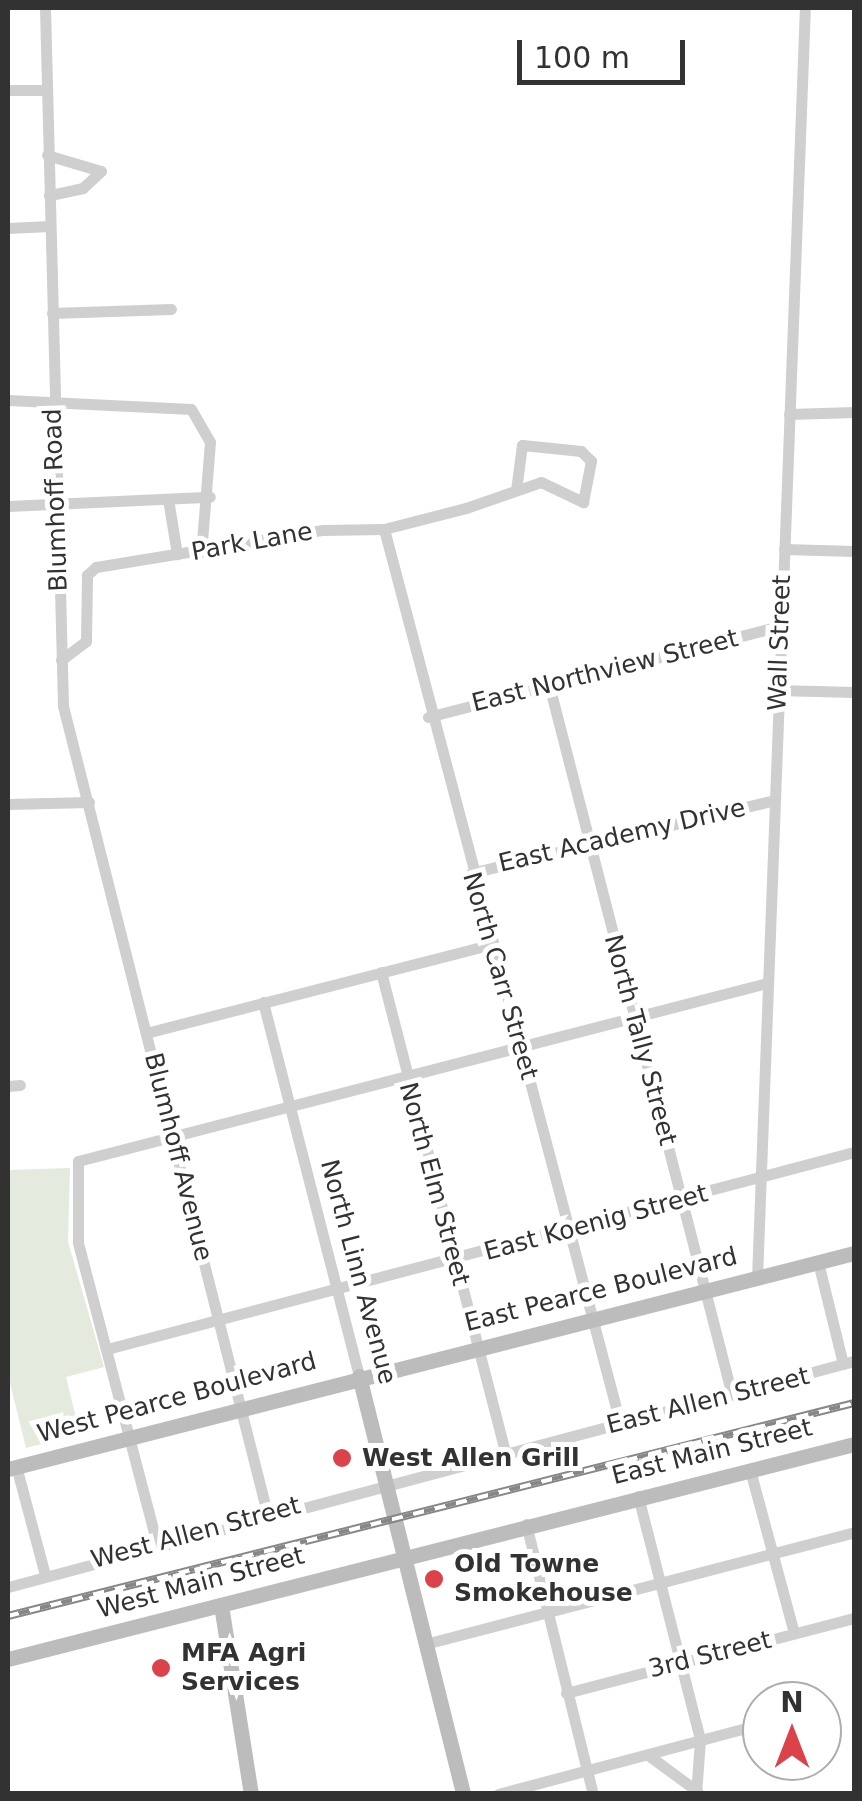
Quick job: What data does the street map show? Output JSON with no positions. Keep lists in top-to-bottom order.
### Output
{
  "streets": {
    "street": [
      "Blumhoff Road",
      "Park Lane",
      "Wall Street",
      "East Northview Street",
      "East Academy Drive",
      "North Carr Street",
      "North Tally Street",
      "Blumhoff Avenue",
      "North Elm Street",
      "East Koenig Street",
      "North Linn Avenue",
      "East Pearce Boulevard",
      "West Pearce Boulevard",
      "East Allen Street",
      "East Main Street",
      "West Allen Street",
      "West Main Street",
      "3rd Street"
    ]
  },
  "crossings": [
    ["Blumhoff Road", "Park Lane"],
    ["Blumhoff Road", "Blumhoff Avenue"],
    ["Park Lane", "North Carr Street"],
    ["Wall Street", "East Northview Street"],
    ["Wall Street", "East Academy Drive"],
    ["Wall Street", "East Koenig Street"],
    ["Wall Street", "East Pearce Boulevard"],
    ["East Northview Street", "North Carr Street"],
    ["East Northview Street", "North Tally Street"],
    ["East Academy Drive", "North Carr Street"],
    ["East Academy Drive", "North Tally Street"],
    ["North Carr Street", "East Koenig Street"],
    ["North Carr Street", "East Pearce Boulevard"],
    ["North Carr Street", "East Allen Street"],
    ["North Tally Street", "East Koenig Street"],
    ["North Tally Street", "East Pearce Boulevard"],
    ["North Tally Street", "East Allen Street"],
    ["Blumhoff Avenue", "East Koenig Street"],
    ["Blumhoff Avenue", "West Pearce Boulevard"],
    ["Blumhoff Avenue", "West Allen Street"],
    ["North Elm Street", "East Koenig Street"],
    ["North Elm Street", "East Pearce Boulevard"],
    ["North Elm Street", "East Allen Street"],
    ["East Koenig Street", "North Linn Avenue"],
    ["North Linn Avenue", "East Pearce Boulevard"],
    ["North Linn Avenue", "West Pearce Boulevard"],
    ["North Linn Avenue", "East Allen Street"],
    ["North Linn Avenue", "East Main Street"],
    ["North Linn Avenue", "West Allen Street"],
    ["North Linn Avenue", "West Main Street"],
    ["East Pearce Boulevard", "West Pearce Boulevard"],
    ["East Allen Street", "West Allen Street"],
    ["East Main Street", "West Main Street"]
  ],
  "places": ["West Allen Grill", "Old Towne Smokehouse", "MFA Agri Services"],
  "scale_bar": "100 m",
  "north": "top"
}
